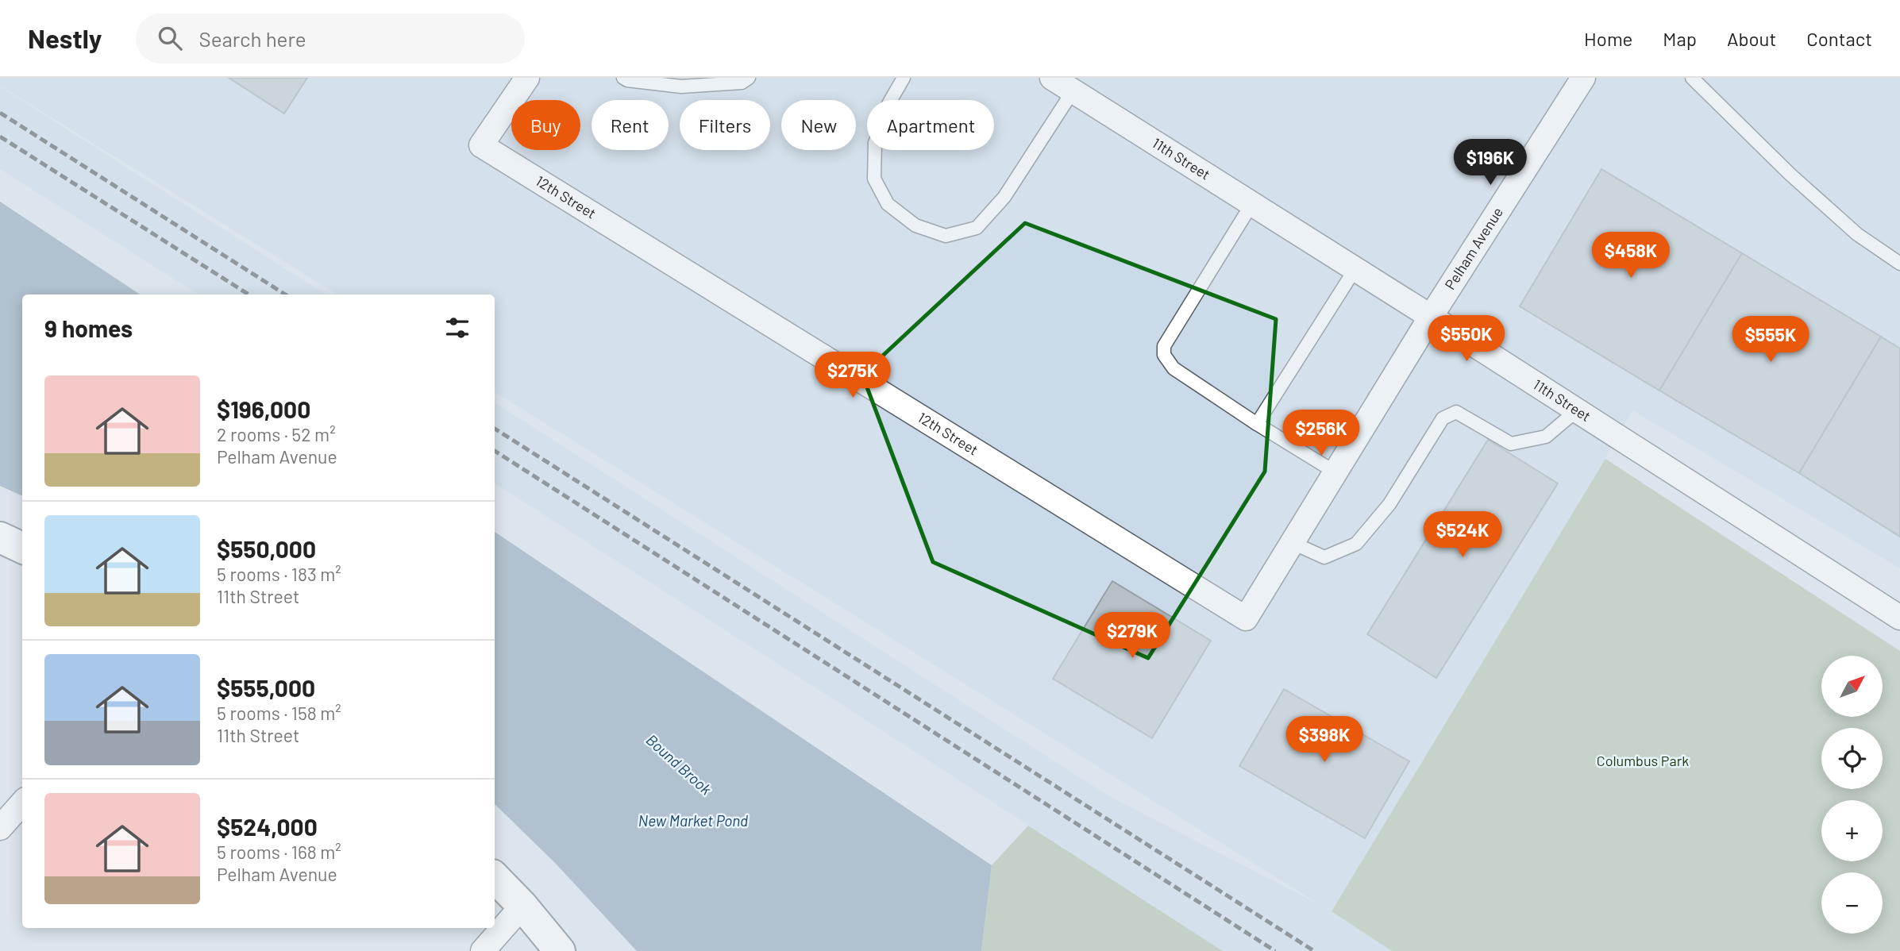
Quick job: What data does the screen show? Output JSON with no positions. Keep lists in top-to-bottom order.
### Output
{
  "streets": {
    "street": ["11th Street", "12th Street", "Pelham Avenue"]
  },
  "crossings": [
    ["11th Street", "Pelham Avenue"],
    ["12th Street", "Pelham Avenue"]
  ],
  "water": ["Bound Brook", "New Market Pond"],
  "parks": ["Columbus Park"],
  "north": "top right",
  "page": {
    "header": "Nestly",
    "search": "Search here",
    "nav": [
      "Home",
      "Map",
      "About",
      "Contact"
    ],
    "chip": [
      "Buy",
      "Rent",
      "Filters",
      "New",
      "Apartment"
    ],
    "price": [
      "$196K",
      "$458K",
      "$550K",
      "$555K",
      "$275K",
      "$256K",
      "$524K",
      "$279K",
      "$398K"
    ],
    "heading": "9 homes",
    "list": [
      {
        "name": "$196,000",
        "note": "2 rooms · 52 m² · Pelham Avenue"
      },
      {
        "name": "$550,000",
        "note": "5 rooms · 183 m² · 11th Street"
      },
      {
        "name": "$555,000",
        "note": "5 rooms · 158 m² · 11th Street"
      },
      {
        "name": "$524,000",
        "note": "5 rooms · 168 m² · Pelham Avenue"
      }
    ],
    "map_buttons": ["+", "−"]
  }
}
